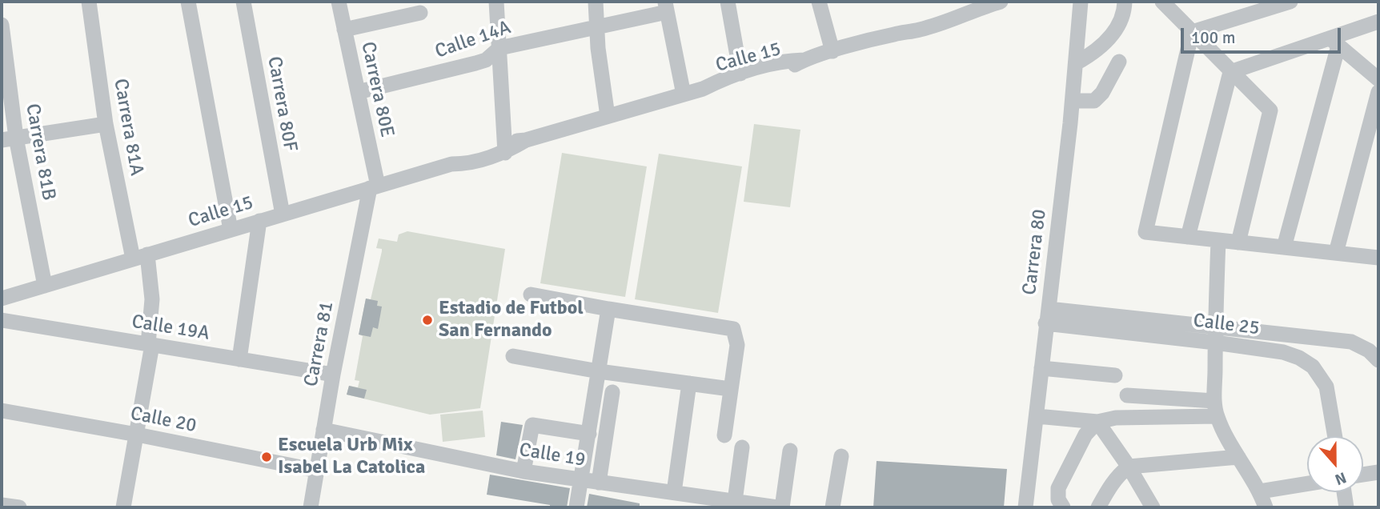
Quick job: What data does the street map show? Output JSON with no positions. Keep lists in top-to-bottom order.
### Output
{
  "streets": {
    "street": [
      "Calle 14A",
      "Calle 15",
      "Carrera 80E",
      "Carrera 80F",
      "Carrera 81A",
      "Carrera 81B",
      "Carrera 80",
      "Calle 25",
      "Calle 19A",
      "Carrera 81",
      "Calle 20",
      "Calle 19"
    ]
  },
  "crossings": [
    ["Calle 14A", "Carrera 80E"],
    ["Calle 15", "Carrera 80E"],
    ["Calle 15", "Carrera 80F"],
    ["Calle 15", "Carrera 81A"],
    ["Calle 15", "Carrera 81B"],
    ["Calle 15", "Carrera 81"],
    ["Carrera 80E", "Carrera 81"],
    ["Carrera 80", "Calle 25"],
    ["Calle 19A", "Carrera 81"],
    ["Carrera 81", "Calle 20"],
    ["Carrera 81", "Calle 19"]
  ],
  "places": ["Estadio de Futbol San Fernando", "Escuela Urb Mix Isabel La Catolica"],
  "scale_bar": "100 m",
  "north": "bottom"
}
